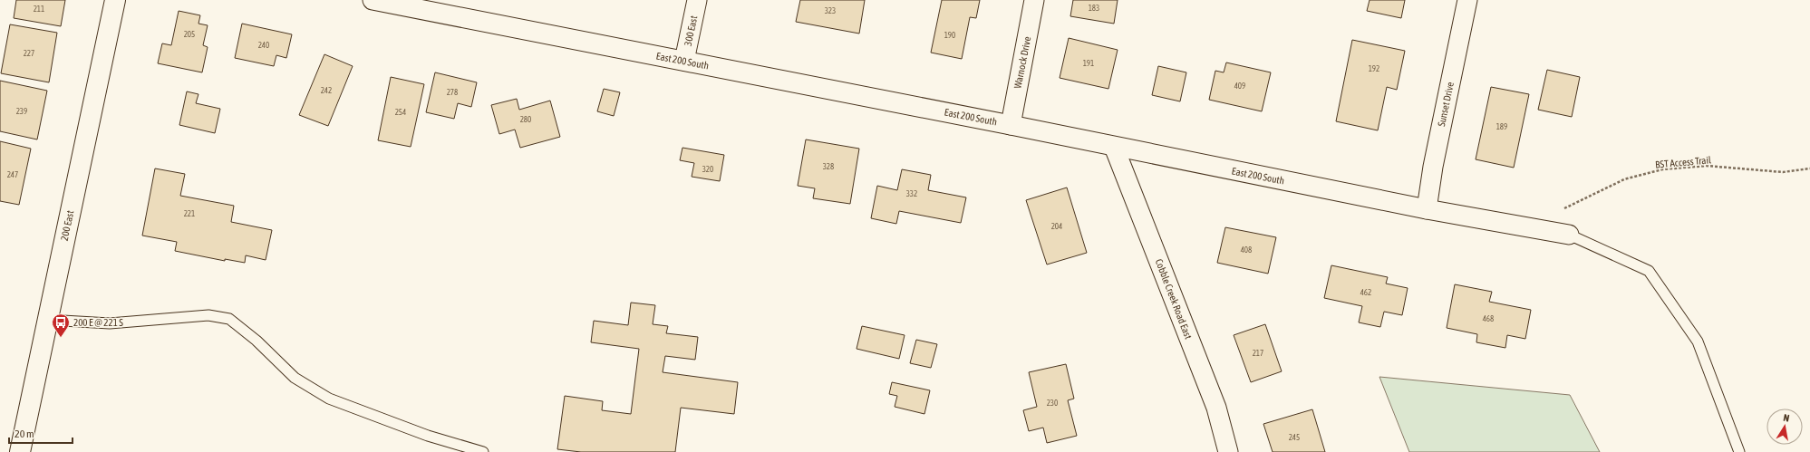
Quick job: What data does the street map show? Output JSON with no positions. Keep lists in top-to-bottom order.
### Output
{
  "streets": {
    "main road": ["200 East"],
    "street": [
      "300 East",
      "East 200 South",
      "Warnock Drive",
      "Sunset Drive",
      "Cobble Creek Road East"
    ],
    "path": ["BST Access Trail"]
  },
  "crossings": [
    ["300 East", "East 200 South"],
    ["East 200 South", "Warnock Drive"],
    ["East 200 South", "Sunset Drive"],
    ["East 200 South", "Cobble Creek Road East"]
  ],
  "places": {
    "bus stop": ["200 E @ 221 S"]
  },
  "house_numbers": [
    "183",
    "211",
    "323",
    "205",
    "190",
    "240",
    "227",
    "191",
    "192",
    "409",
    "242",
    "278",
    "239",
    "254",
    "280",
    "189",
    "328",
    "320",
    "247",
    "332",
    "221",
    "204",
    "408",
    "462",
    "468",
    "217",
    "230",
    "245"
  ],
  "scale_bar": "20 m",
  "north": "top"
}
